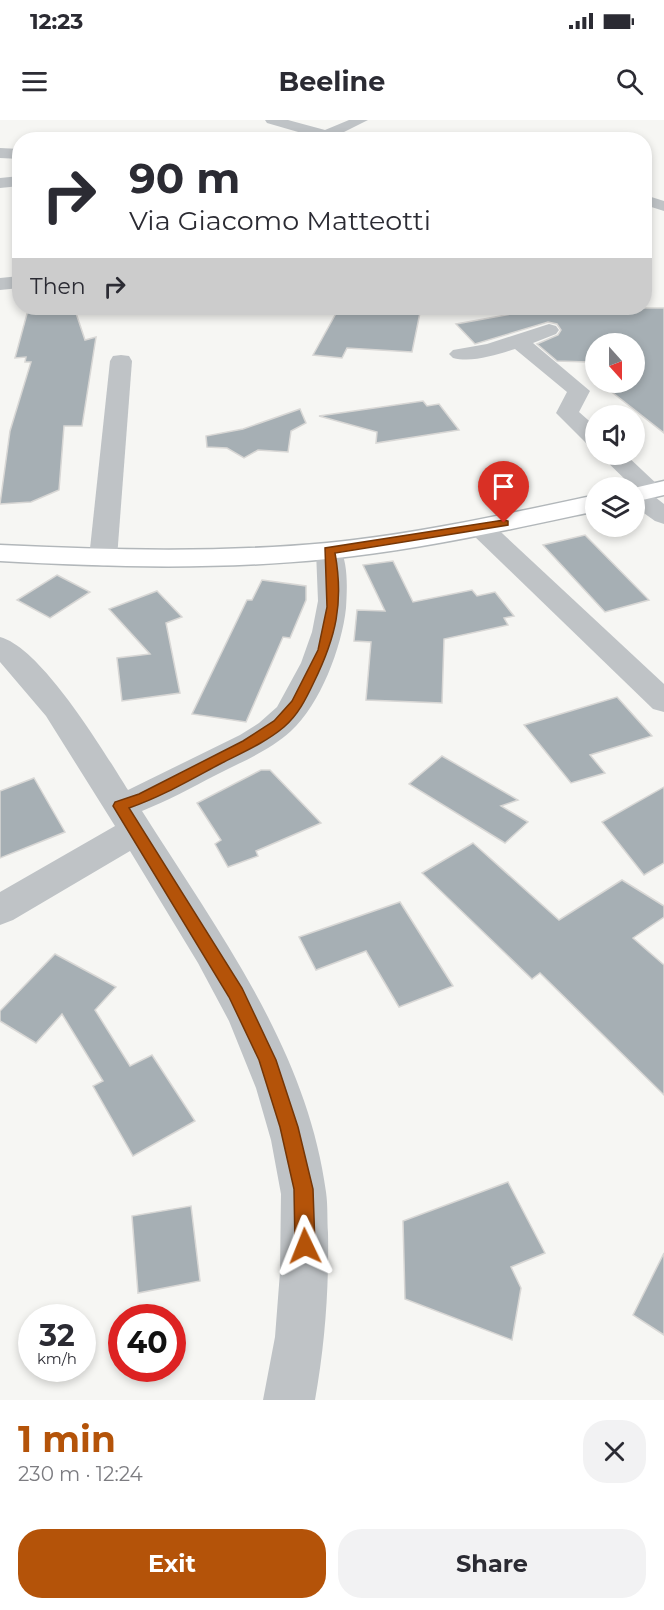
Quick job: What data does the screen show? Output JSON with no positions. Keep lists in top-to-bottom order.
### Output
{
  "north": "bottom",
  "page": {
    "status": "12:23",
    "header": "Beeline",
    "turn": ["90 m", "Via Giacomo Matteotti"],
    "then": "Then",
    "speed": "32 km/h",
    "limit": "40",
    "heading": ["1 min", "230 m · 12:24"],
    "buttons": ["Exit", "Share"]
  }
}
